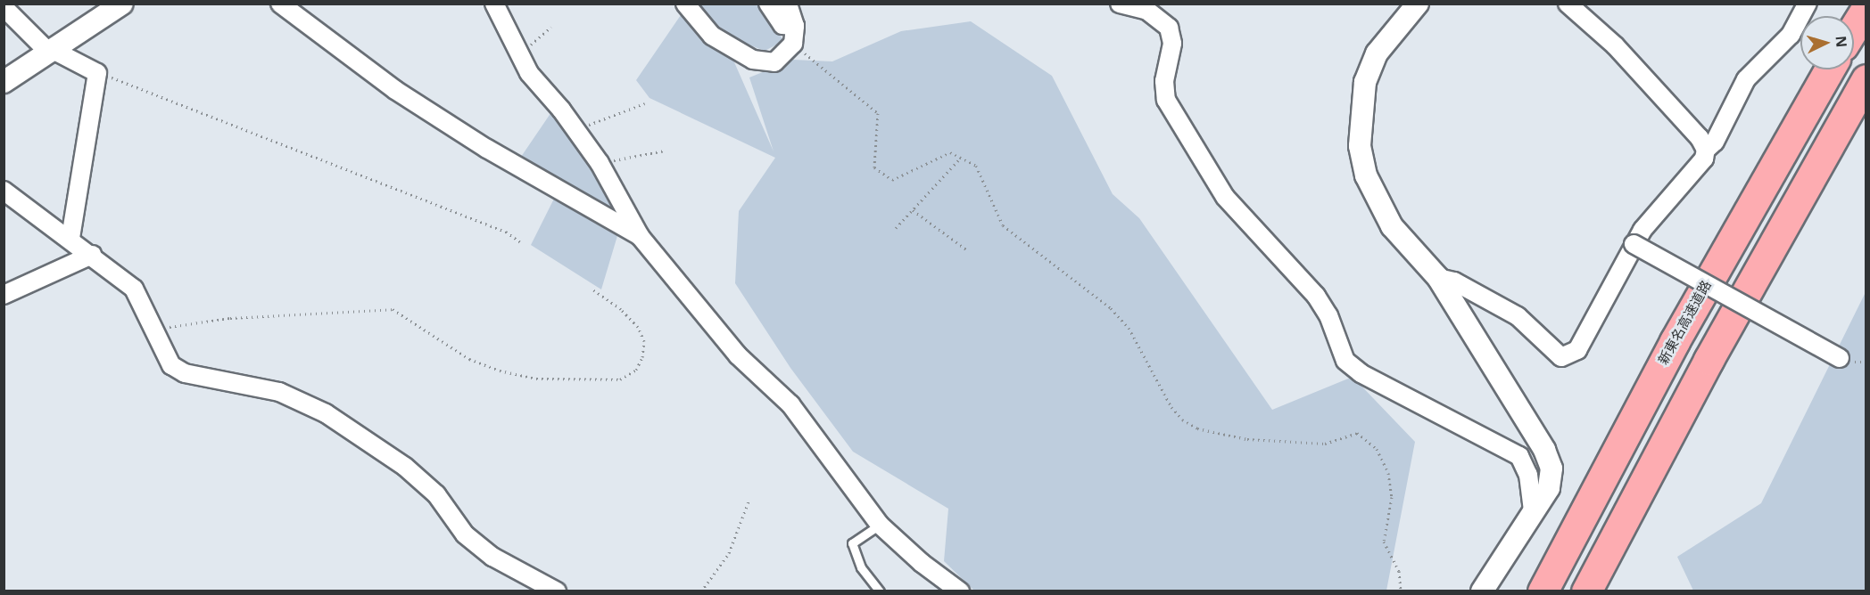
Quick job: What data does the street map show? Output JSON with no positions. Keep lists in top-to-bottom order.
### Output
{
  "streets": {
    "highway": ["新東名高速道路"]
  },
  "north": "right"
}
